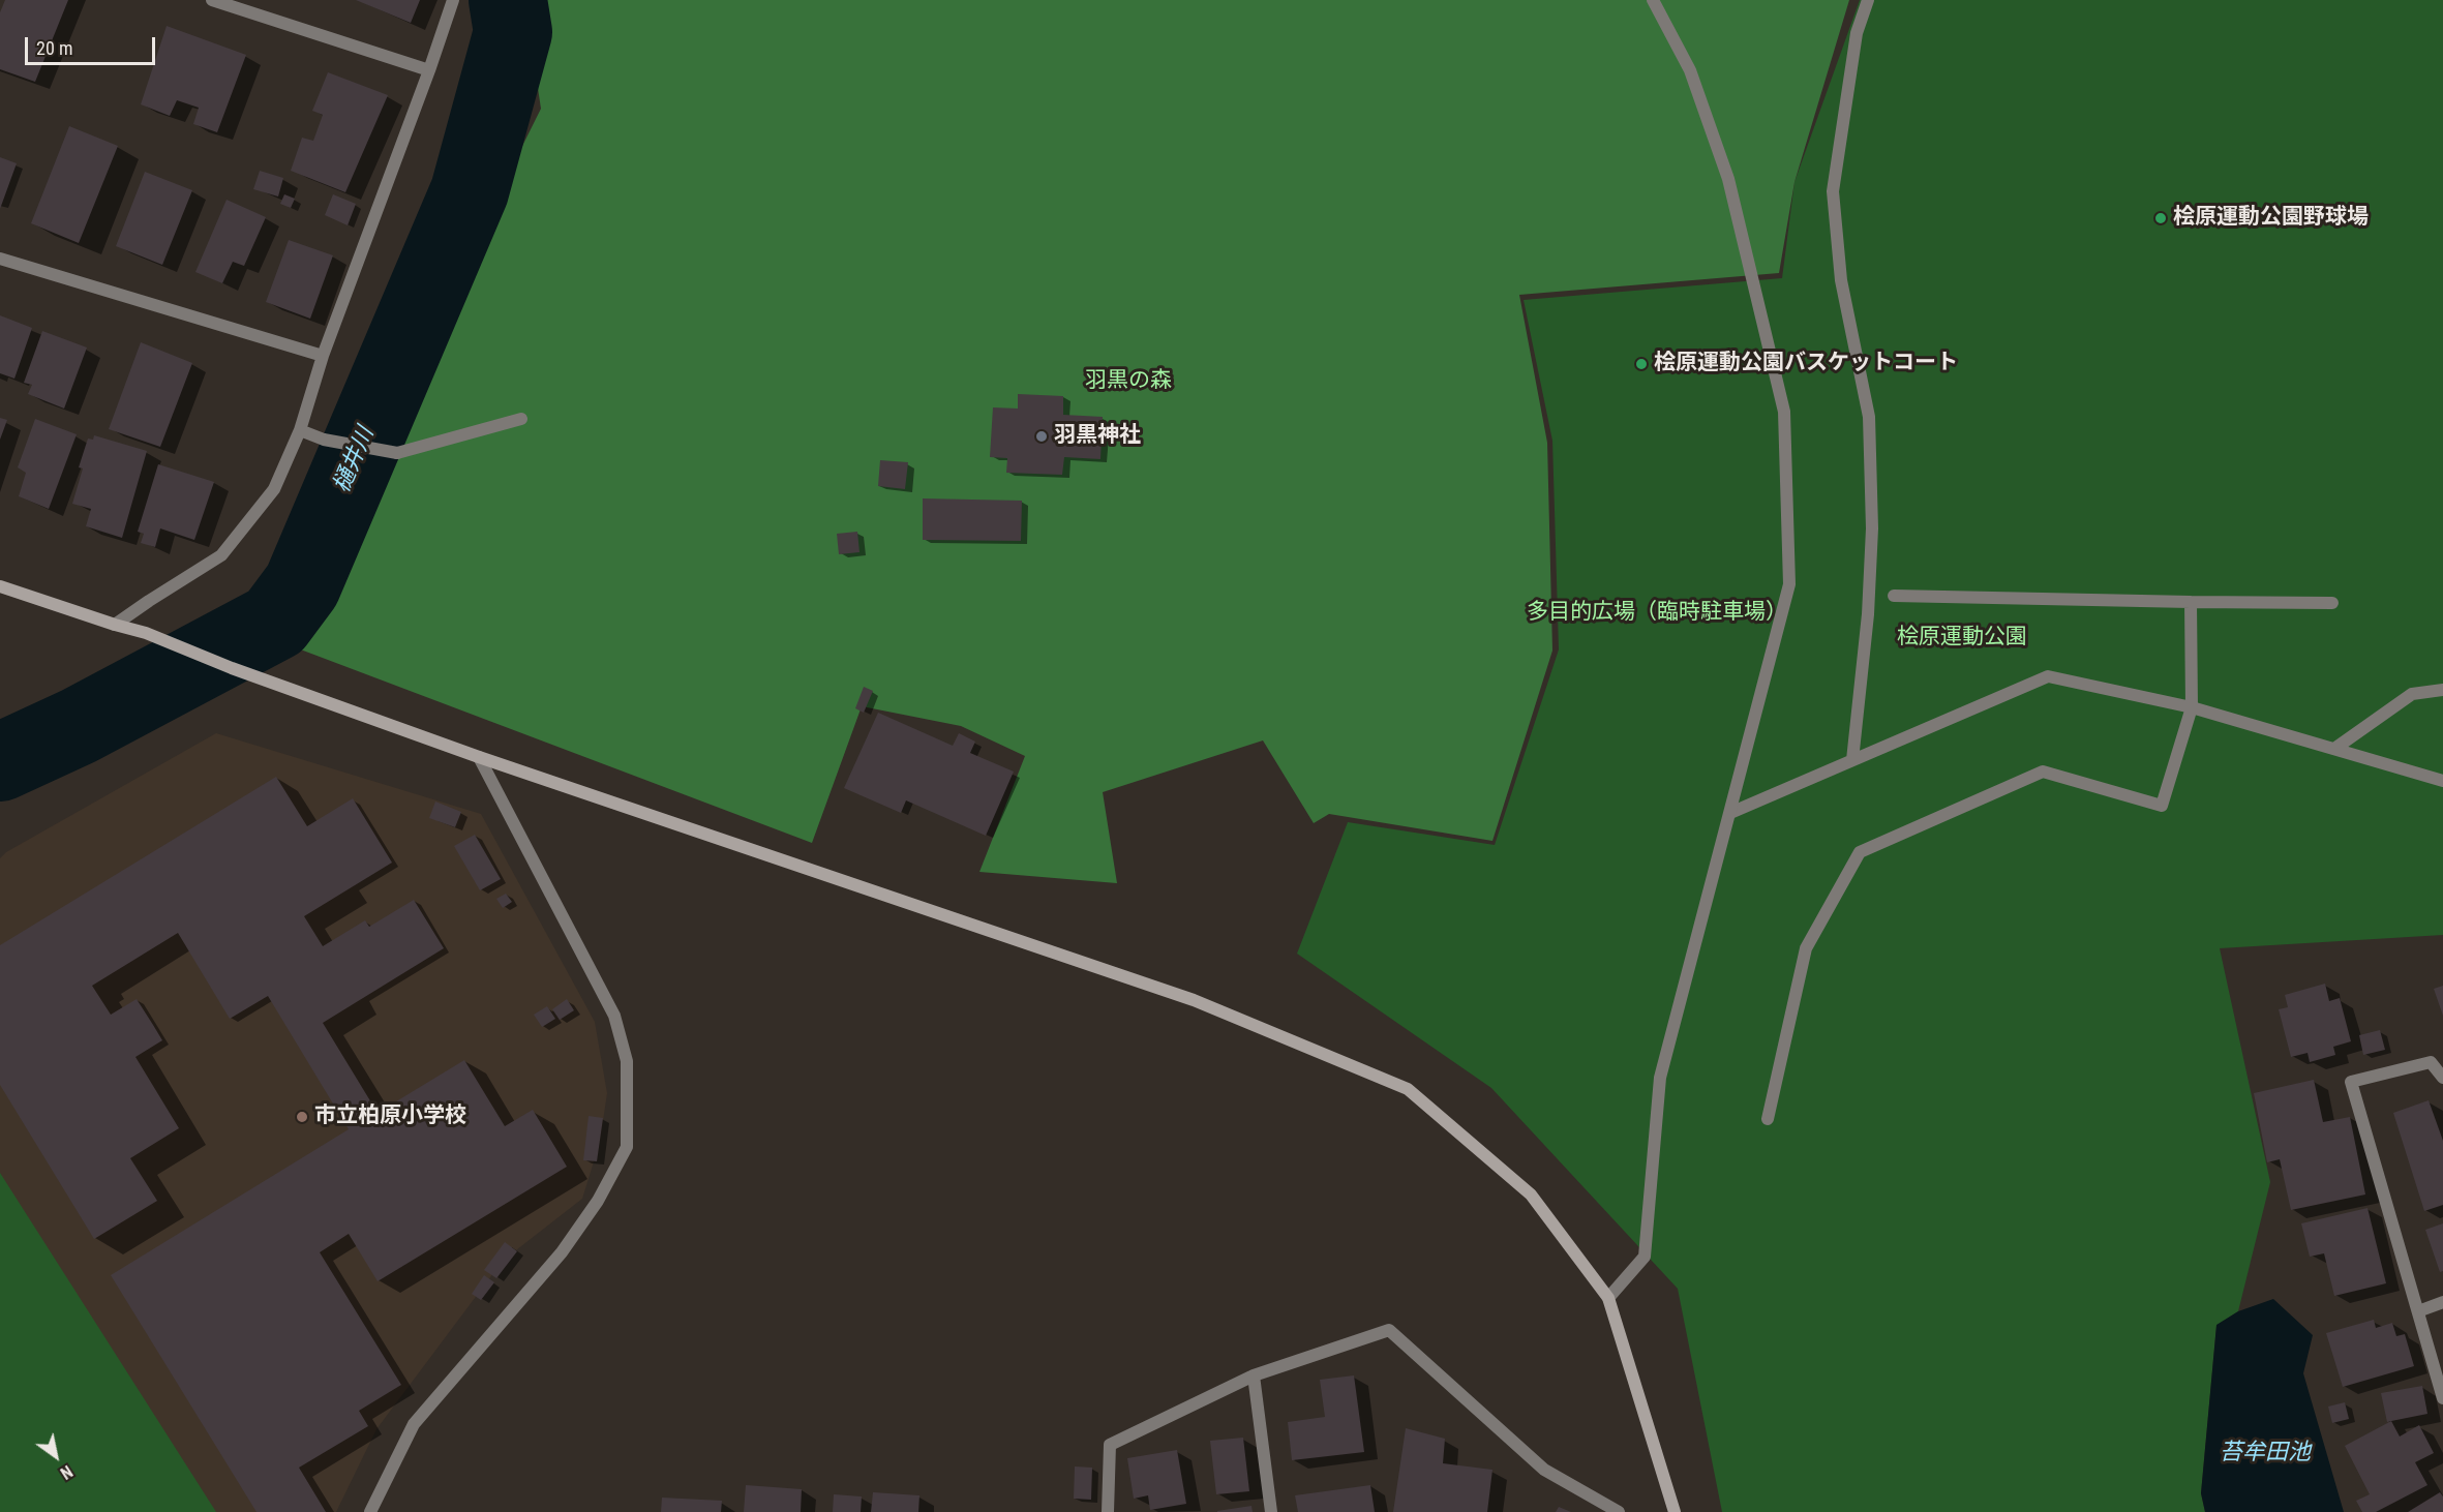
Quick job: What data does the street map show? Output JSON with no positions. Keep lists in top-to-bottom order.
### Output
{
  "water": ["樋井川", "苔牟田池"],
  "parks": ["羽黒の森", "多目的広場（臨時駐車場）", "桧原運動公園"],
  "places": [
    "桧原運動公園野球場",
    "桧原運動公園バスケットコート",
    "羽黒神社",
    "市立柏原小学校"
  ],
  "scale_bar": "20 m",
  "north": "bottom right"
}
